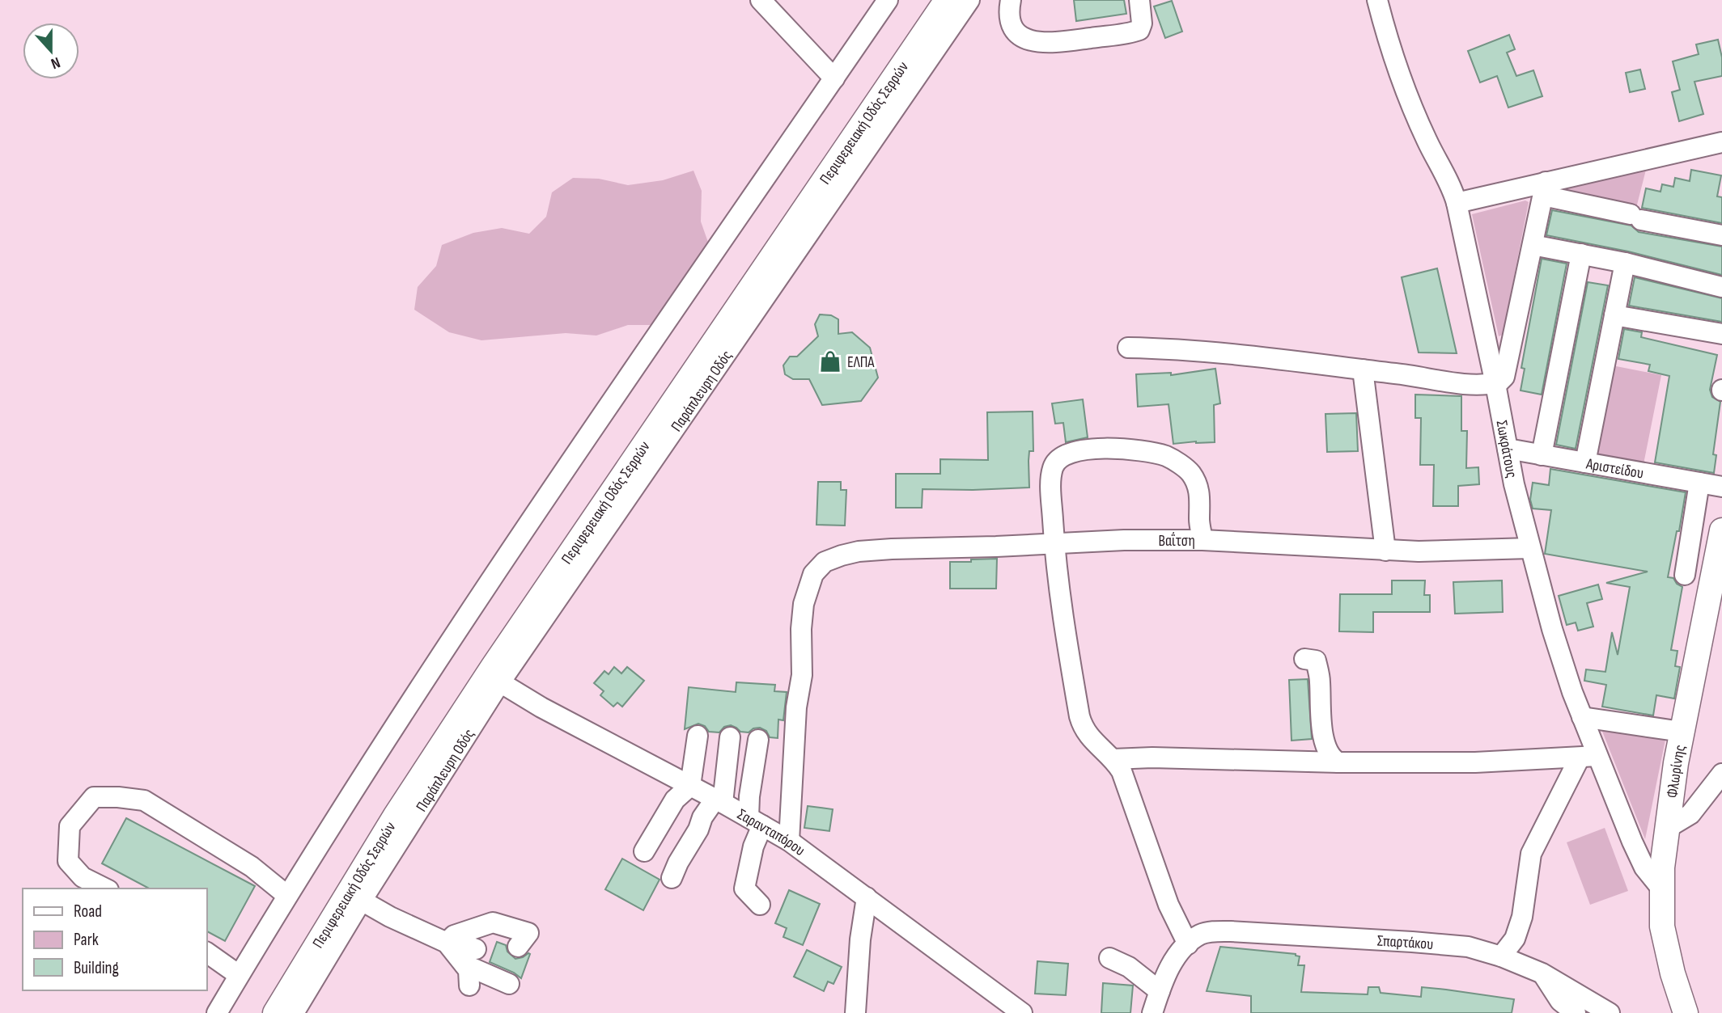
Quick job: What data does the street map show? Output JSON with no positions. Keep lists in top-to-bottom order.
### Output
{
  "streets": {
    "main road": ["Περιφερειακή Οδός Σερρών", "Φλωρίνης"],
    "street": [
      "Παράπλευρη Οδός",
      "Σωκράτους",
      "Αριστείδου",
      "Βαΐτση",
      "Σαρανταπόρου",
      "Σπαρτάκου"
    ]
  },
  "crossings": [
    ["Παράπλευρη Οδός", "Σαρανταπόρου"],
    ["Σωκράτους", "Αριστείδου"],
    ["Σωκράτους", "Βαΐτση"],
    ["Σωκράτους", "Φλωρίνης"],
    ["Βαΐτση", "Σαρανταπόρου"]
  ],
  "places": {
    "shop": ["ΕΛΠΑ"]
  },
  "legend": ["Road", "Park", "Building"],
  "north": "bottom"
}
